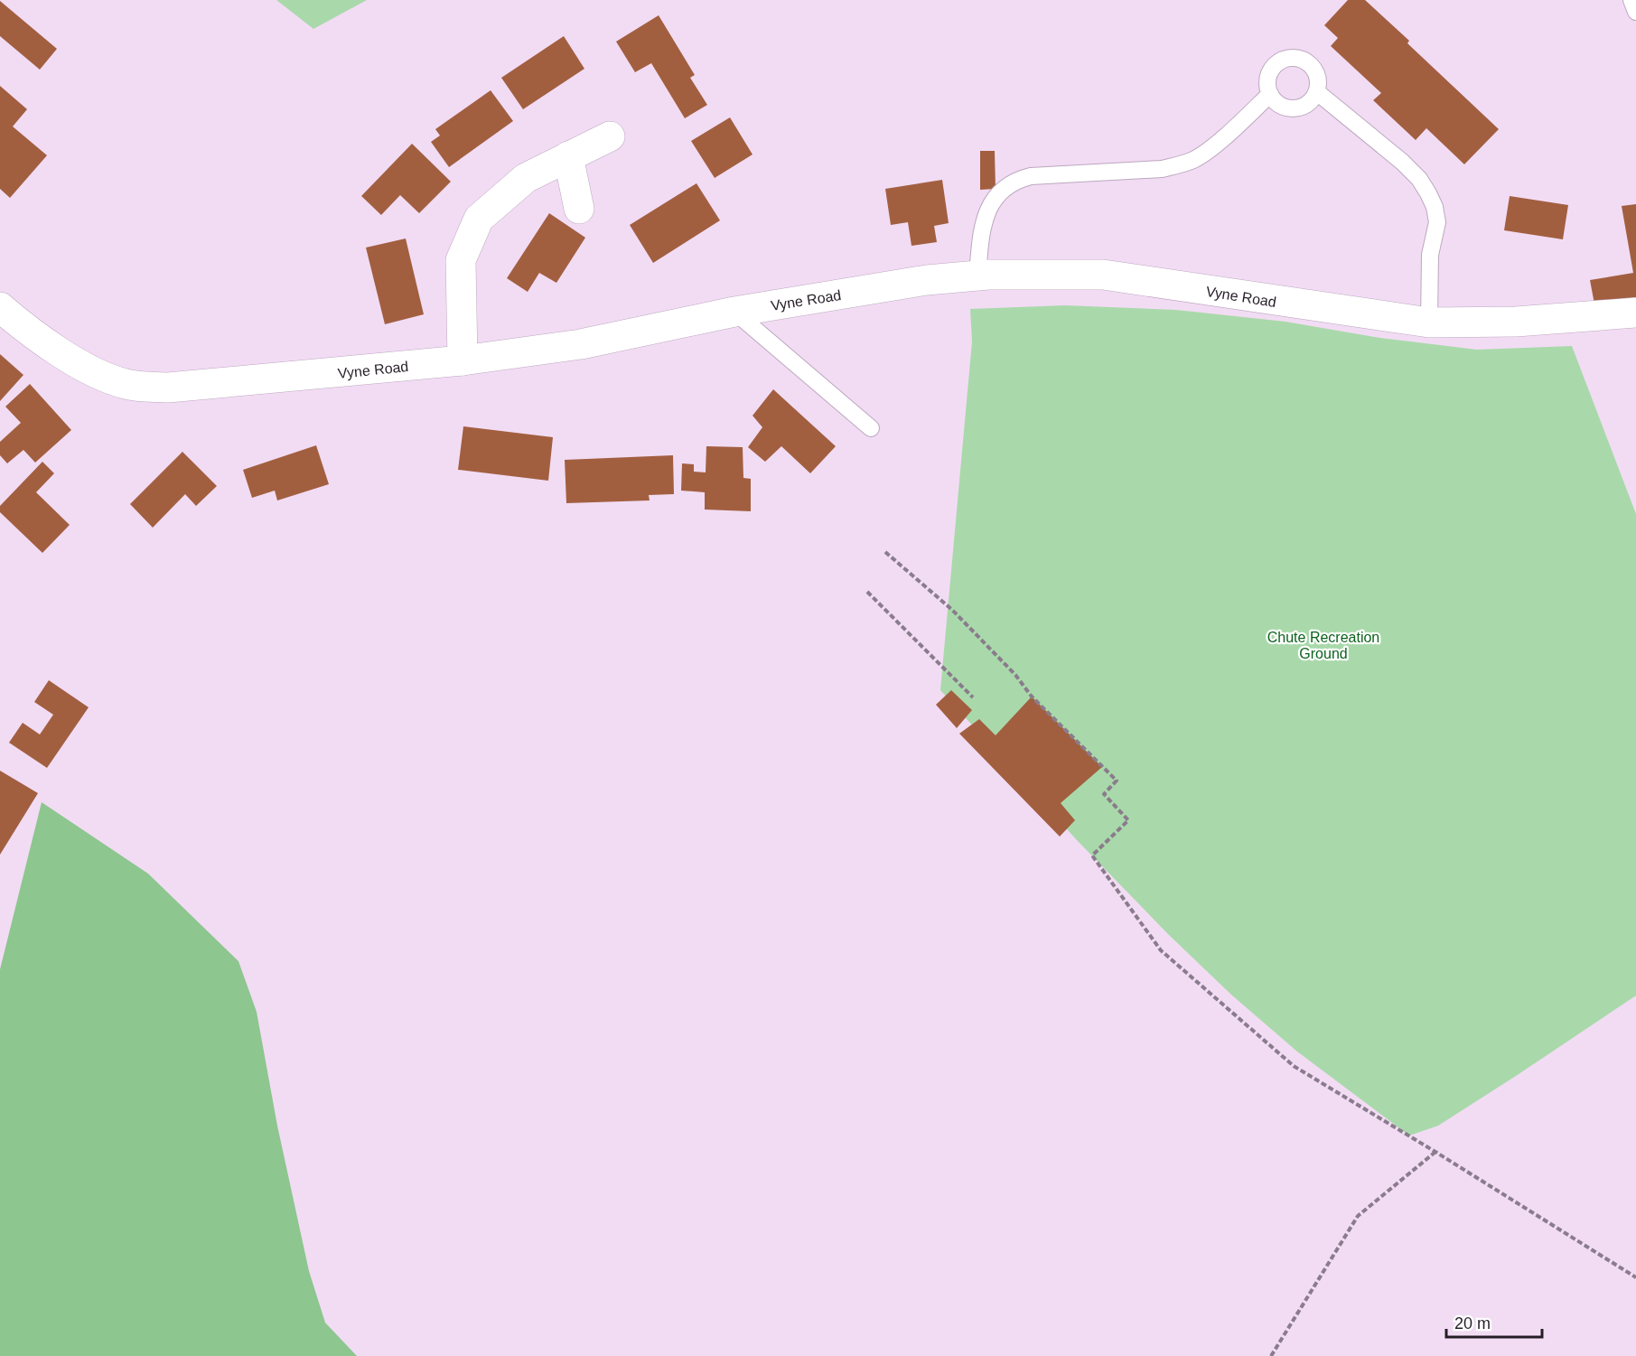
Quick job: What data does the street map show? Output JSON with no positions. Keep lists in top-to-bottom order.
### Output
{
  "streets": {
    "street": ["Vyne Road"]
  },
  "parks": ["Chute Recreation Ground"],
  "scale_bar": "20 m"
}
